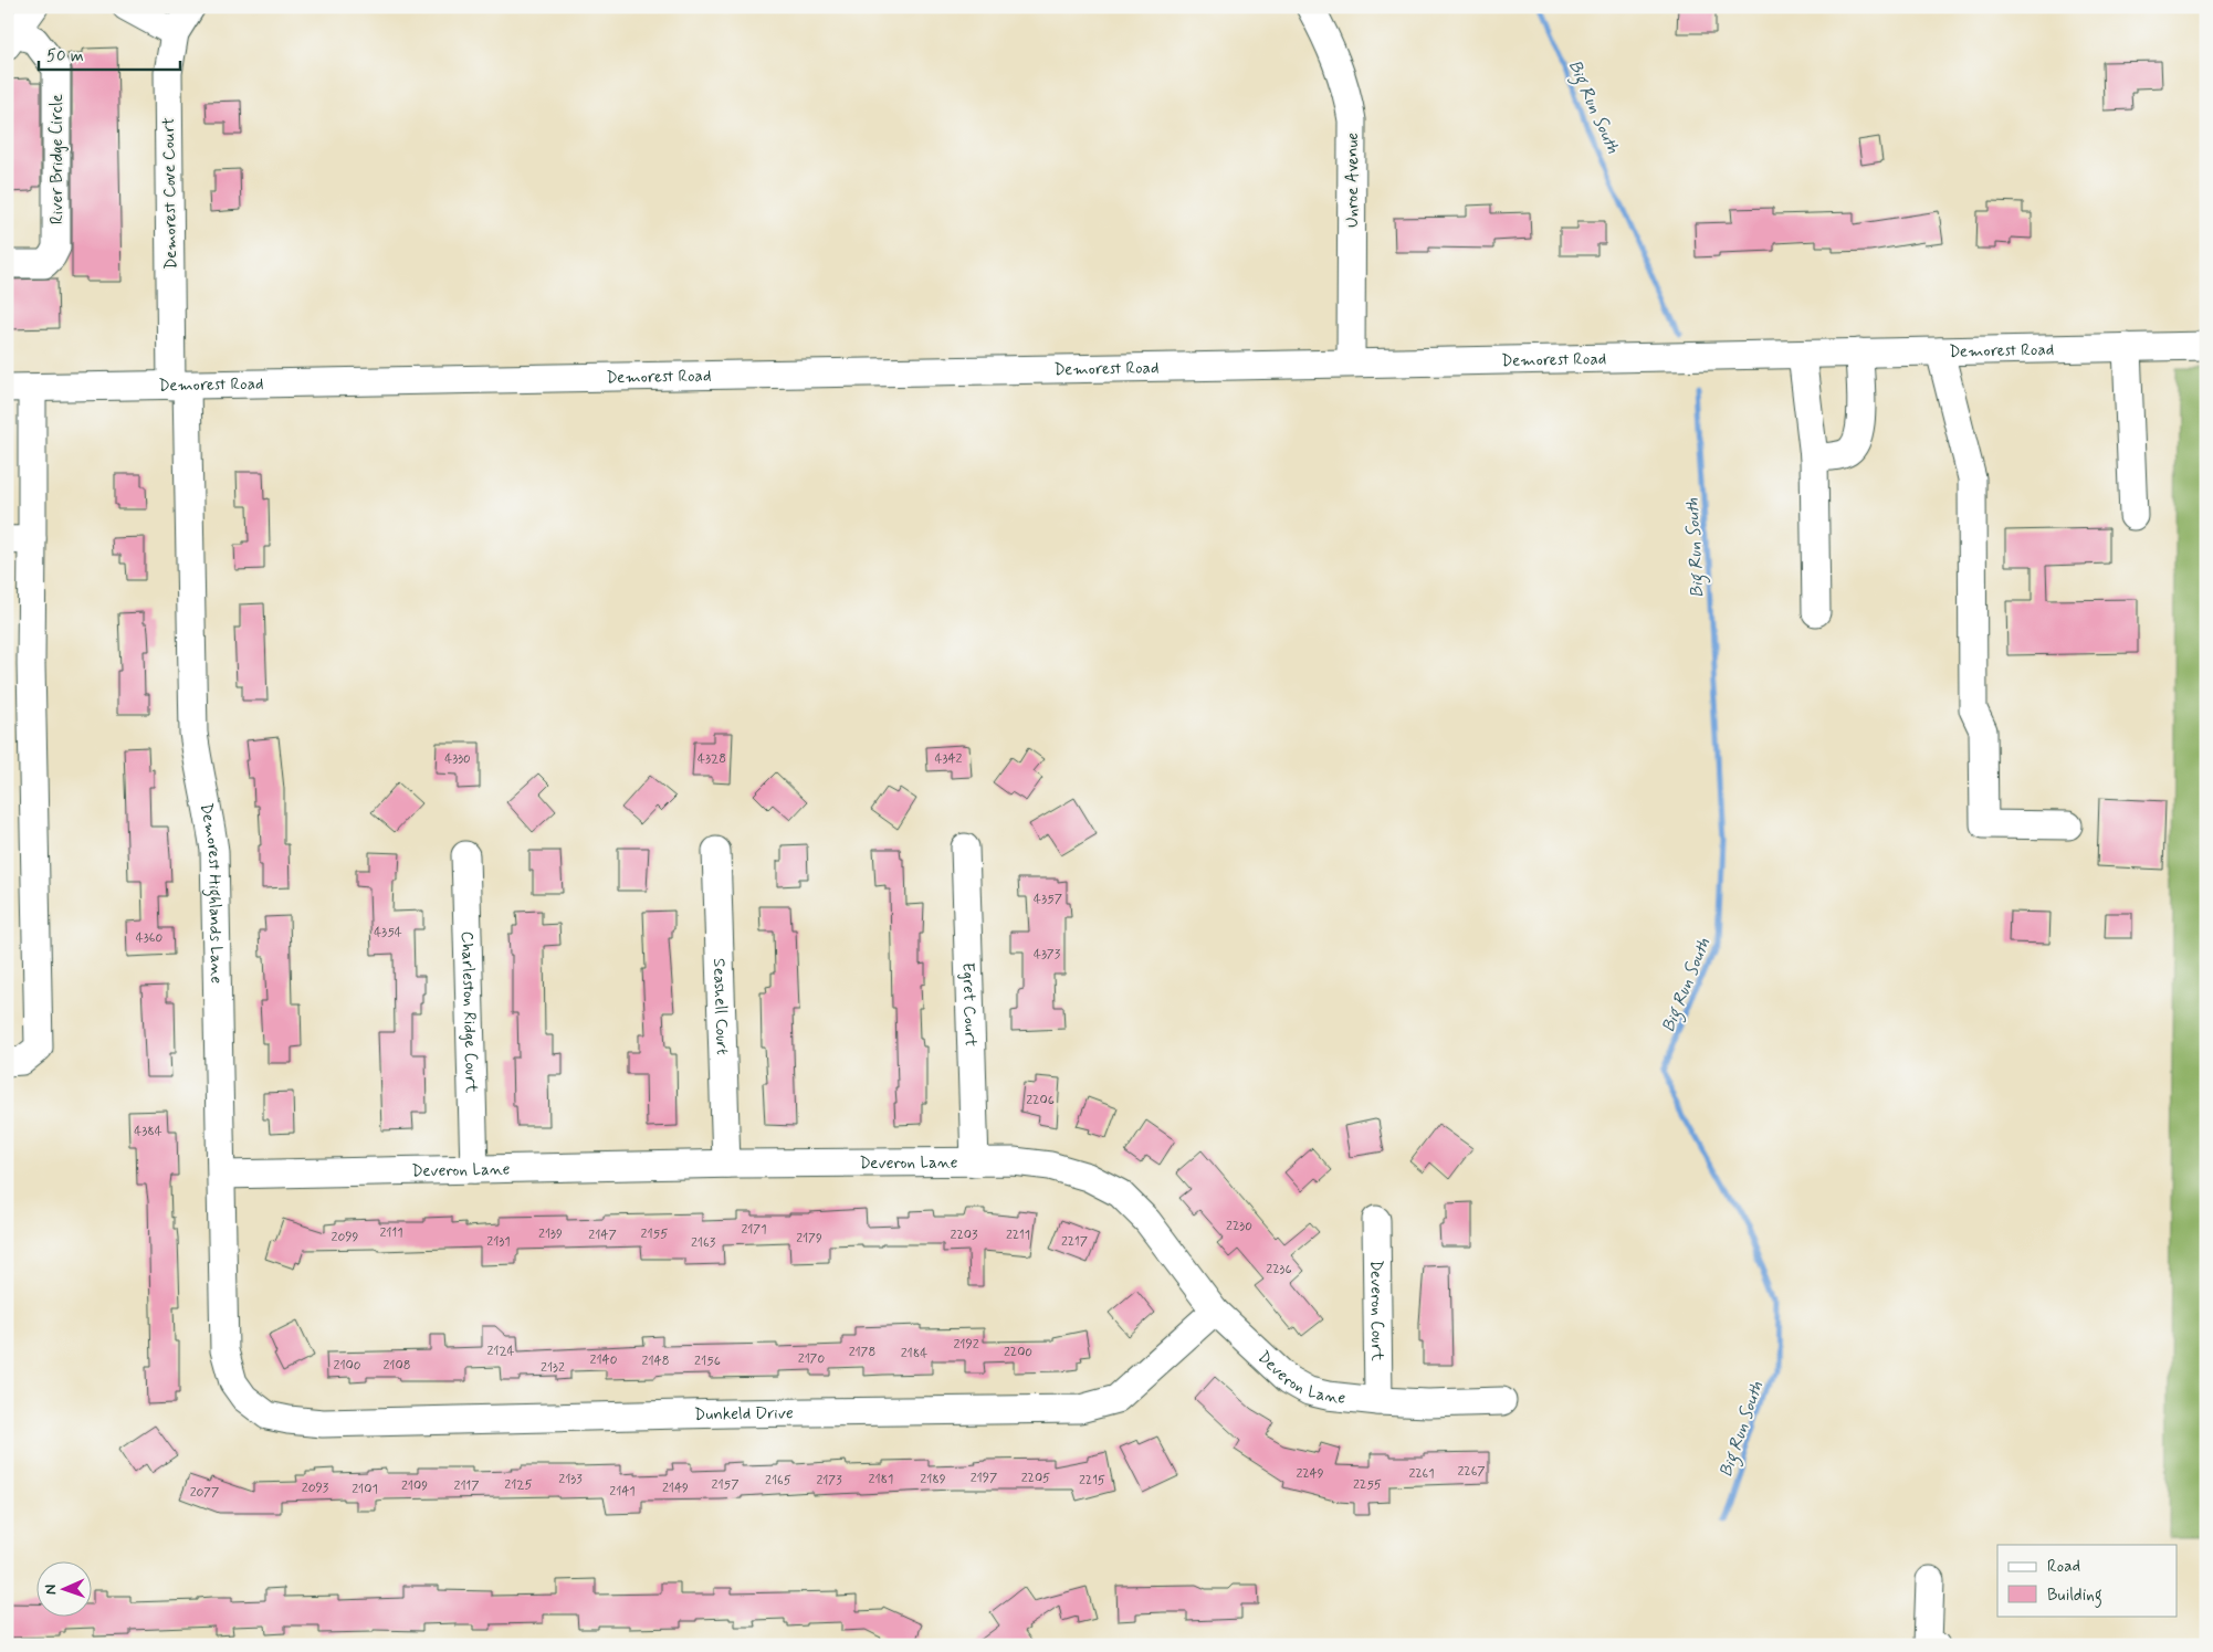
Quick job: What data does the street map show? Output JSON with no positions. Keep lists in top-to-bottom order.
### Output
{
  "streets": {
    "street": [
      "River Bridge Circle",
      "Unroe Avenue",
      "Demorest Cove Court",
      "Demorest Road",
      "Demorest Highlands Lane",
      "Egret Court",
      "Seashell Court",
      "Charleston Ridge Court",
      "Deveron Lane",
      "Deveron Court",
      "Dunkeld Drive"
    ]
  },
  "crossings": [
    ["Unroe Avenue", "Demorest Road"],
    ["Demorest Cove Court", "Demorest Road"],
    ["Demorest Cove Court", "Demorest Highlands Lane"],
    ["Demorest Road", "Demorest Highlands Lane"],
    ["Demorest Highlands Lane", "Deveron Lane"],
    ["Demorest Highlands Lane", "Dunkeld Drive"],
    ["Egret Court", "Deveron Lane"],
    ["Seashell Court", "Deveron Lane"],
    ["Charleston Ridge Court", "Deveron Lane"],
    ["Deveron Lane", "Deveron Court"],
    ["Deveron Lane", "Dunkeld Drive"]
  ],
  "water": ["Big Run South"],
  "house_numbers": [
    "4330",
    "4328",
    "4342",
    "4357",
    "4354",
    "4360",
    "4373",
    "2206",
    "4384",
    "2230",
    "2171",
    "2111",
    "2139",
    "2155",
    "2147",
    "2203",
    "2211",
    "2099",
    "2179",
    "2131",
    "2217",
    "2163",
    "2236",
    "2192",
    "2124",
    "2178",
    "2200",
    "2184",
    "2170",
    "2140",
    "2148",
    "2156",
    "2100",
    "2108",
    "2132",
    "2267",
    "2249",
    "2261",
    "2197",
    "2205",
    "2133",
    "2181",
    "2189",
    "2165",
    "2173",
    "2215",
    "2125",
    "2157",
    "2255",
    "2109",
    "2117",
    "2093",
    "2149",
    "2101",
    "2141",
    "2077"
  ],
  "legend": ["Road", "Building"],
  "scale_bar": "50 m",
  "north": "left"
}
